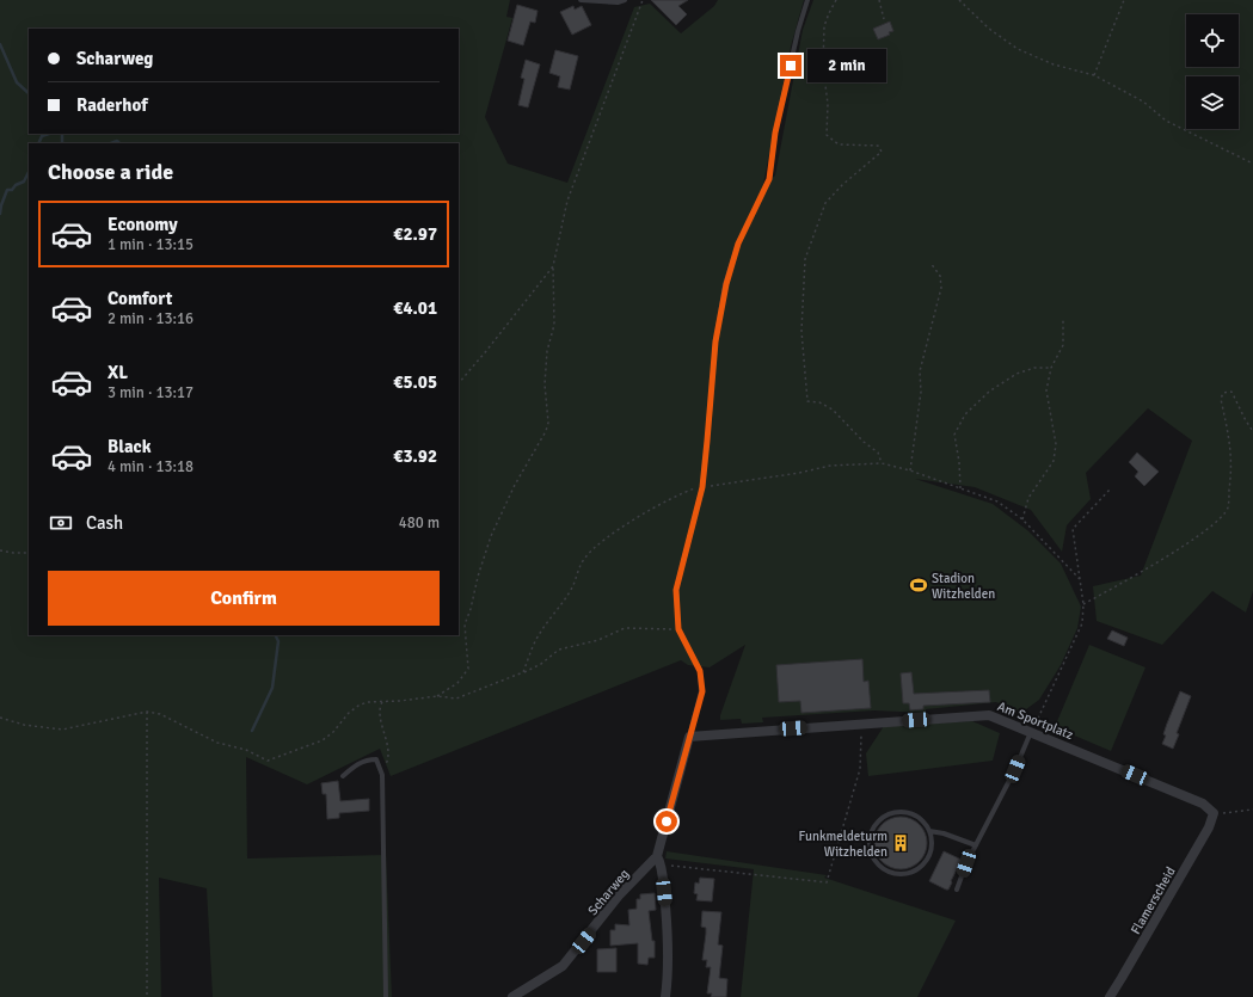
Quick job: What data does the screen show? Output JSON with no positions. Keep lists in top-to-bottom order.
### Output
{
  "streets": {
    "street": ["Am Sportplatz", "Scharweg", "Flamerscheid"]
  },
  "crossings": [
    ["Am Sportplatz", "Scharweg"],
    ["Am Sportplatz", "Flamerscheid"]
  ],
  "places": {
    "sports": ["Stadion Witzhelden"],
    "building": ["Funkmeldeturm Witzhelden"]
  },
  "page": {
    "banner": ["Scharweg", "Raderhof"],
    "bubble": "2 min",
    "heading": "Choose a ride",
    "list": [
      {
        "name": "Economy",
        "note": "1 min · 13:15",
        "value": "€2.97"
      },
      {
        "name": "Comfort",
        "note": "2 min · 13:16",
        "value": "€4.01"
      },
      {
        "name": "XL",
        "note": "3 min · 13:17",
        "value": "€5.05"
      },
      {
        "name": "Black",
        "note": "4 min · 13:18",
        "value": "€3.92"
      }
    ],
    "pay": ["Cash", "480 m"],
    "buttons": "Confirm"
  }
}
